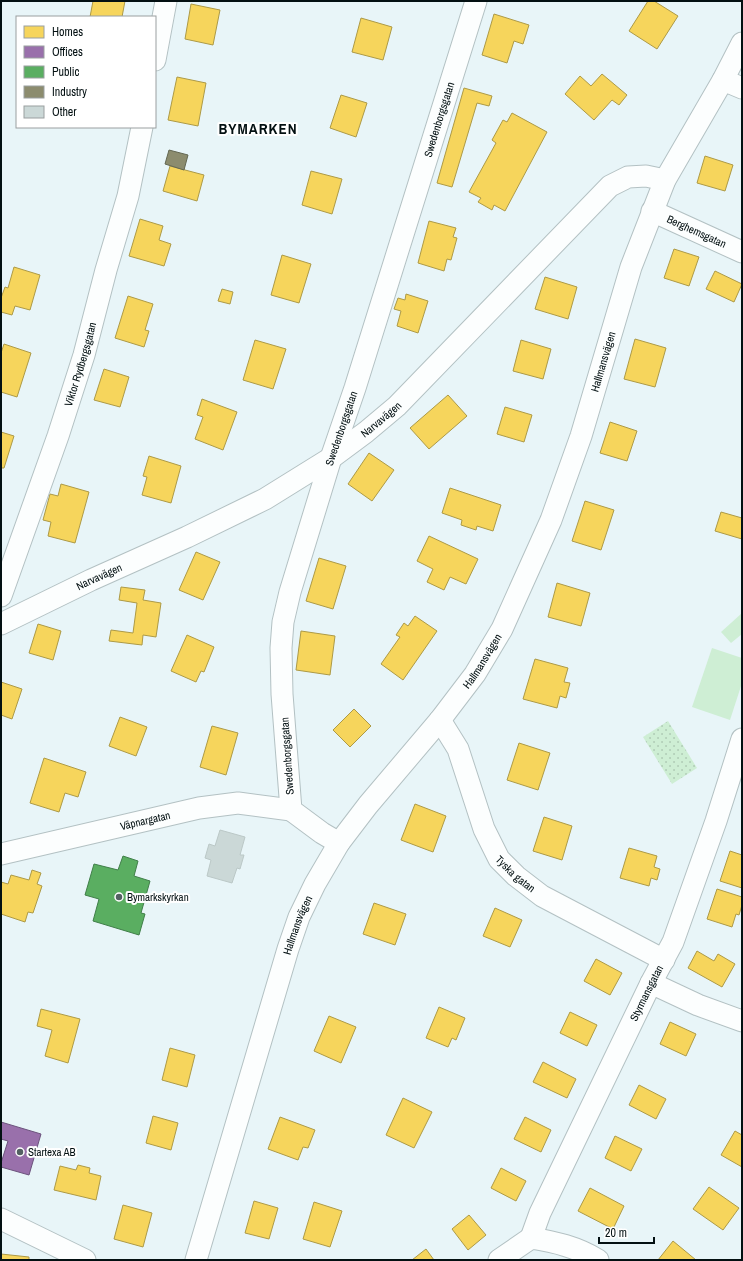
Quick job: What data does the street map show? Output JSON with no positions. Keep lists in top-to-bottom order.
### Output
{
  "streets": {
    "street": [
      "Swedenborgsgatan",
      "Berghemsgatan",
      "Hallmansvägen",
      "Viktor Rydbergsgatan",
      "Narvavägen",
      "Väpnargatan",
      "Tyska gatan",
      "Styrmansgatan"
    ]
  },
  "crossings": [
    ["Swedenborgsgatan", "Hallmansvägen"],
    ["Swedenborgsgatan", "Narvavägen"],
    ["Swedenborgsgatan", "Väpnargatan"],
    ["Berghemsgatan", "Hallmansvägen"],
    ["Hallmansvägen", "Narvavägen"],
    ["Hallmansvägen", "Tyska gatan"],
    ["Tyska gatan", "Styrmansgatan"]
  ],
  "districts": ["BYMARKEN"],
  "places": ["Bymarkskyrkan", "Startexa AB"],
  "legend": [
    "Homes",
    "Offices",
    "Public",
    "Industry",
    "Other"
  ],
  "scale_bar": "20 m"
}
